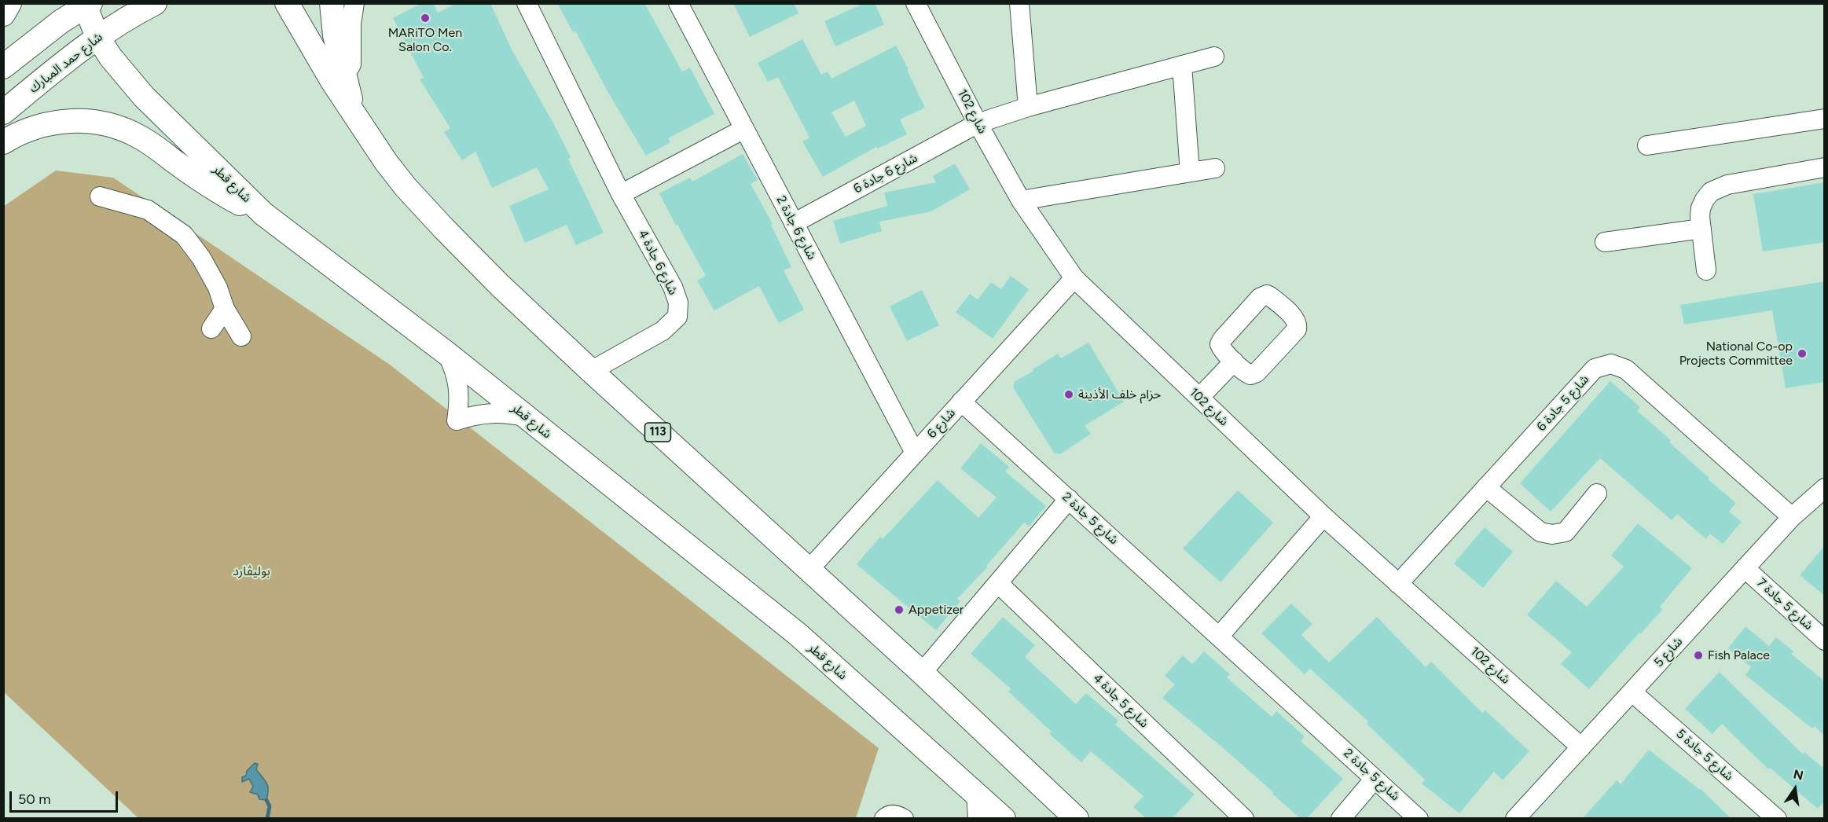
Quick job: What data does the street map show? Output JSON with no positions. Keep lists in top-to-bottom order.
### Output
{
  "streets": {
    "main road": ["شارع حمد المبارك", "شارع قطر", "113"],
    "street": [
      "شارع 102",
      "شارع 6 جادة 6",
      "شارع 6 جادة 2",
      "شارع 6 جادة 4",
      "شارع 5 جادة 6",
      "شارع 6",
      "شارع 5 جادة 2",
      "شارع 5 جادة 7",
      "شارع 5",
      "شارع 5 جادة 4",
      "شارع 5 جادة 5"
    ]
  },
  "crossings": [
    ["شارع حمد المبارك", "شارع قطر"],
    ["شارع 102", "شارع 6 جادة 6"],
    ["شارع 102", "شارع 5 جادة 6"],
    ["شارع 102", "شارع 6"],
    ["شارع 102", "شارع 5"],
    ["شارع 6 جادة 6", "شارع 6 جادة 2"],
    ["شارع 6 جادة 2", "شارع 6"],
    ["شارع 6 جادة 4", "113"],
    ["شارع 5 جادة 6", "شارع 5"],
    ["شارع 6", "113"],
    ["شارع 6", "شارع 5 جادة 2"],
    ["شارع 5 جادة 7", "شارع 5"],
    ["شارع 5", "شارع 5 جادة 5"]
  ],
  "parks": ["بوليڤارد"],
  "places": [
    "MARiTO Men Salon Co.",
    "National Co-op Projects Committee",
    "حزام خلف الأذينة",
    "Appetizer",
    "Fish Palace"
  ],
  "scale_bar": "50 m",
  "north": "top"
}
